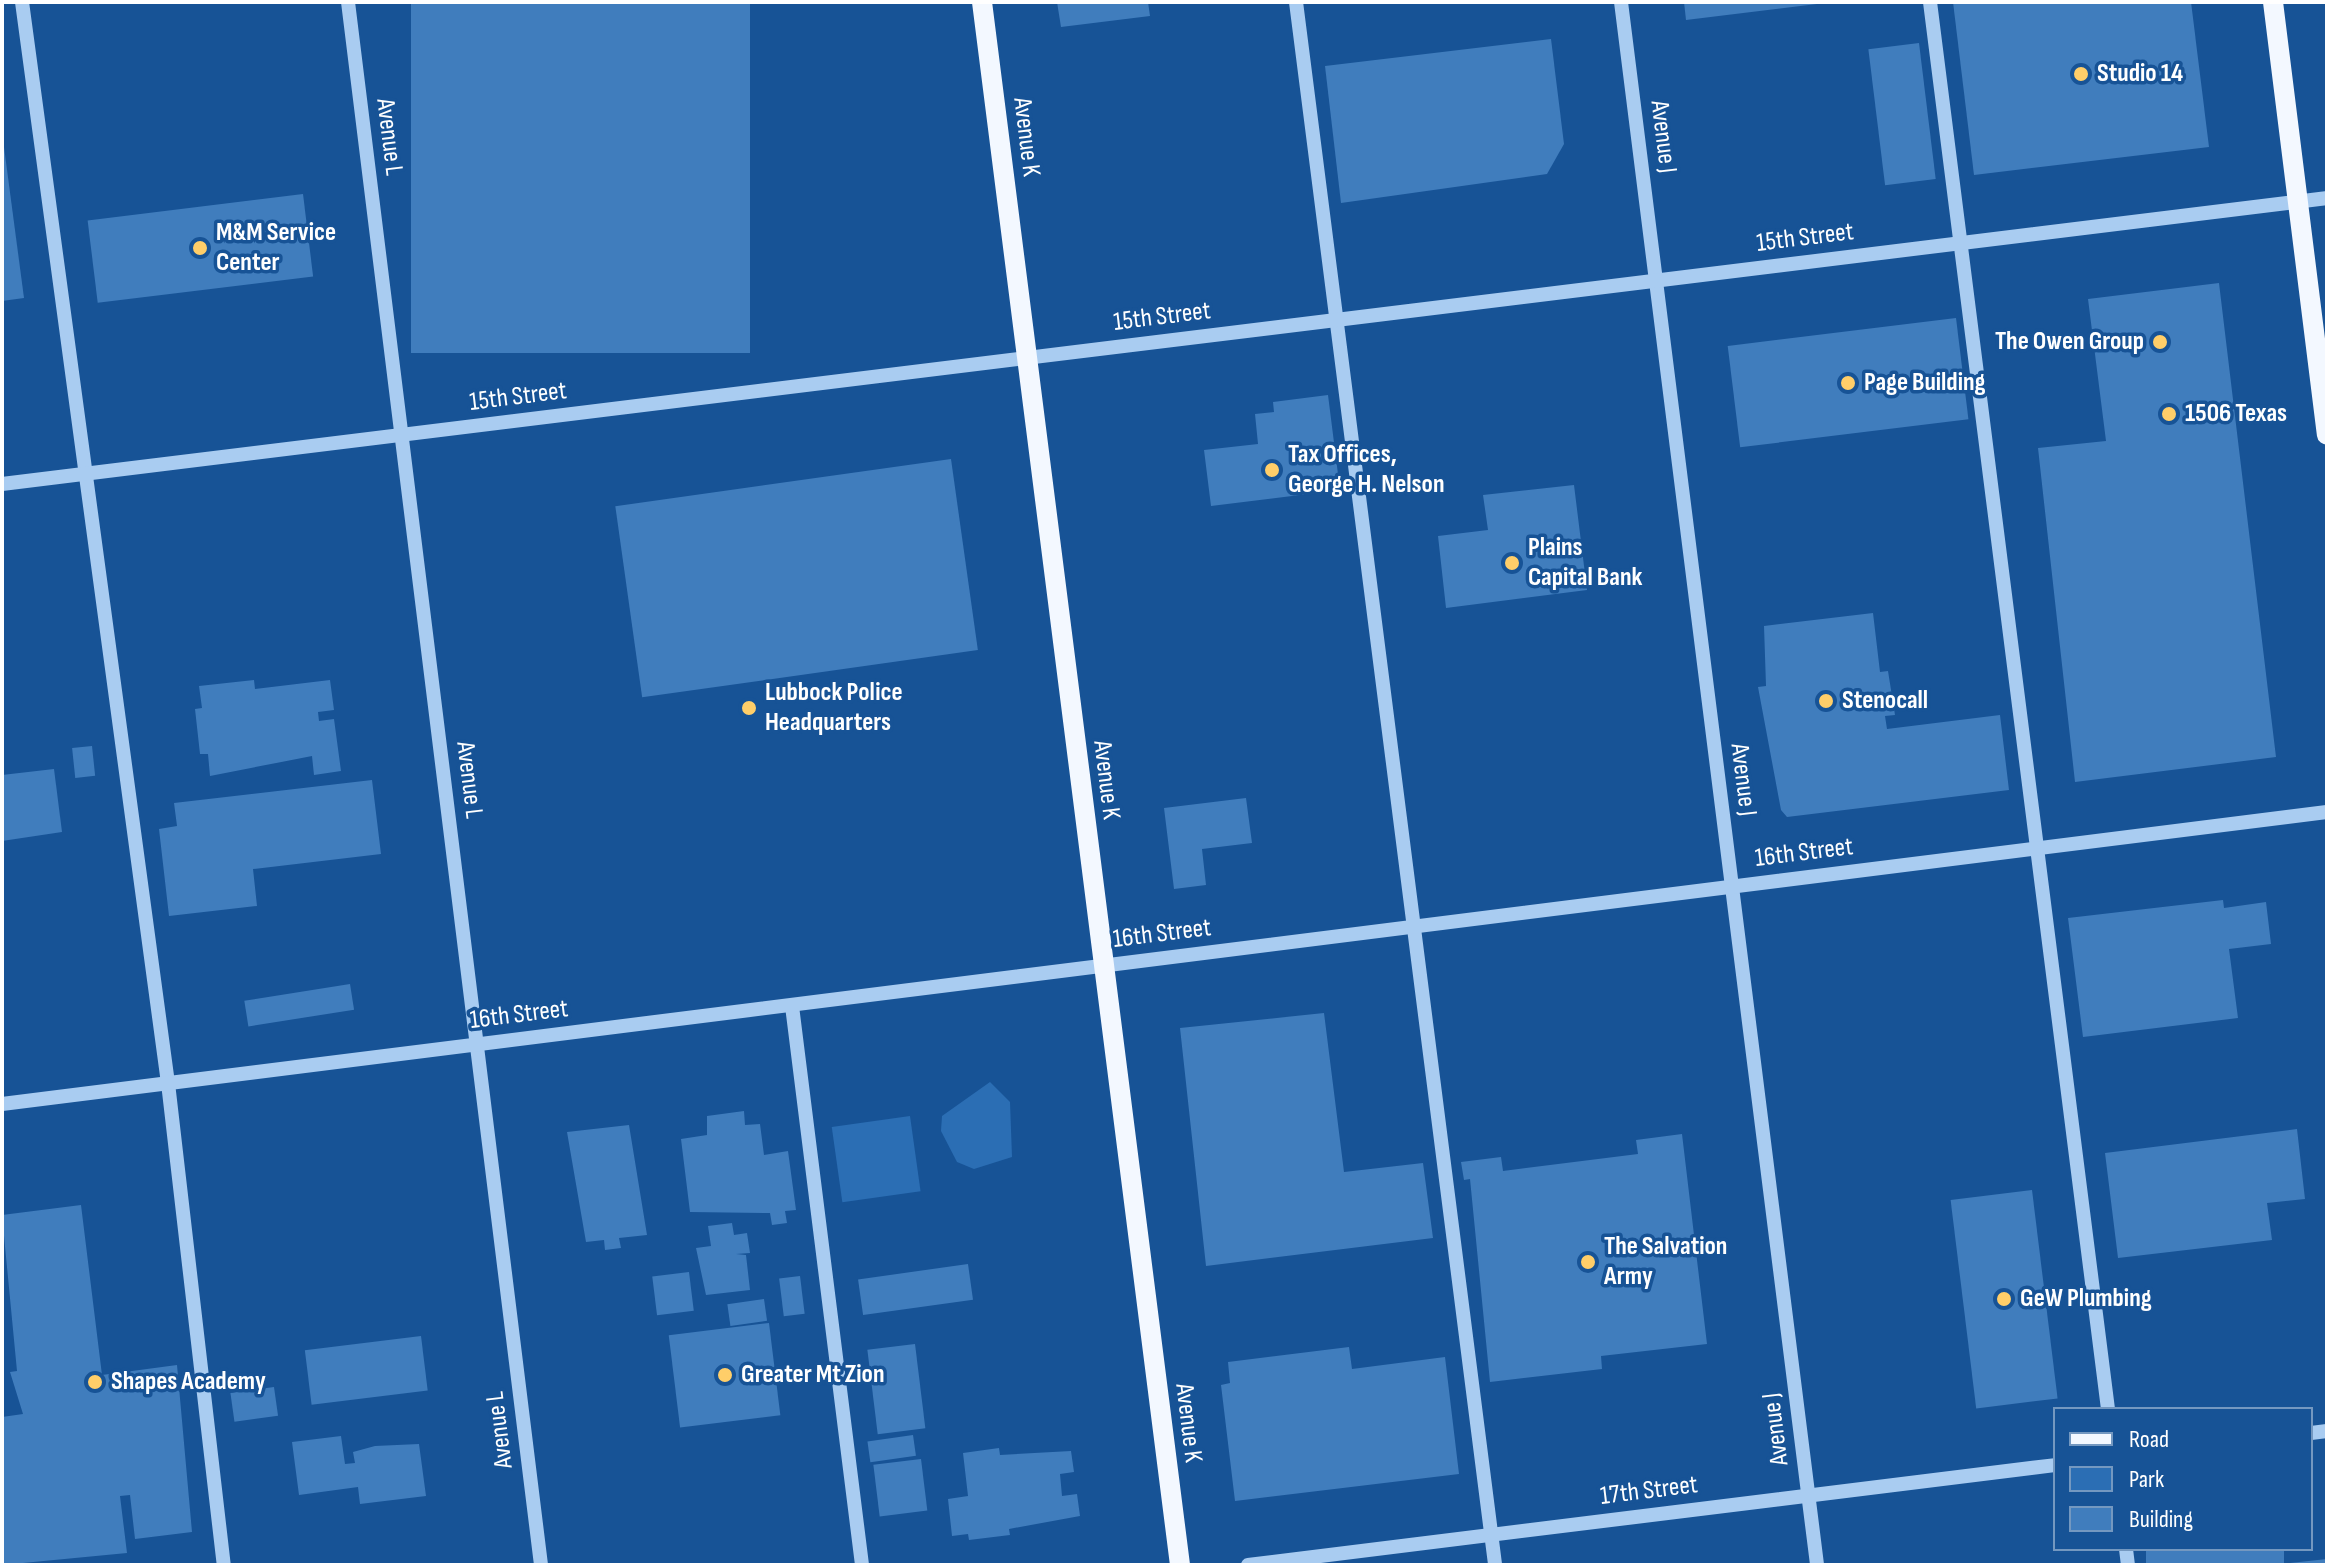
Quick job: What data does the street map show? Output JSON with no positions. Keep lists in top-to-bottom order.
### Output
{
  "streets": {
    "main road": ["Avenue K"],
    "street": [
      "Avenue L",
      "Avenue J",
      "15th Street",
      "16th Street",
      "17th Street"
    ]
  },
  "crossings": [
    ["Avenue L", "15th Street"],
    ["Avenue L", "16th Street"],
    ["Avenue K", "15th Street"],
    ["Avenue K", "16th Street"],
    ["Avenue J", "15th Street"],
    ["Avenue J", "16th Street"],
    ["Avenue J", "17th Street"]
  ],
  "places": [
    "Studio 14",
    "M&M Service Center",
    "The Owen Group",
    "Page Building",
    "1506 Texas",
    "Tax Offices, George H. Nelson",
    "Plains Capital Bank",
    "Stenocall",
    "Lubbock Police Headquarters",
    "The Salvation Army",
    "GeW Plumbing",
    "Greater Mt Zion",
    "Shapes Academy"
  ],
  "legend": ["Road", "Park", "Building"]
}
